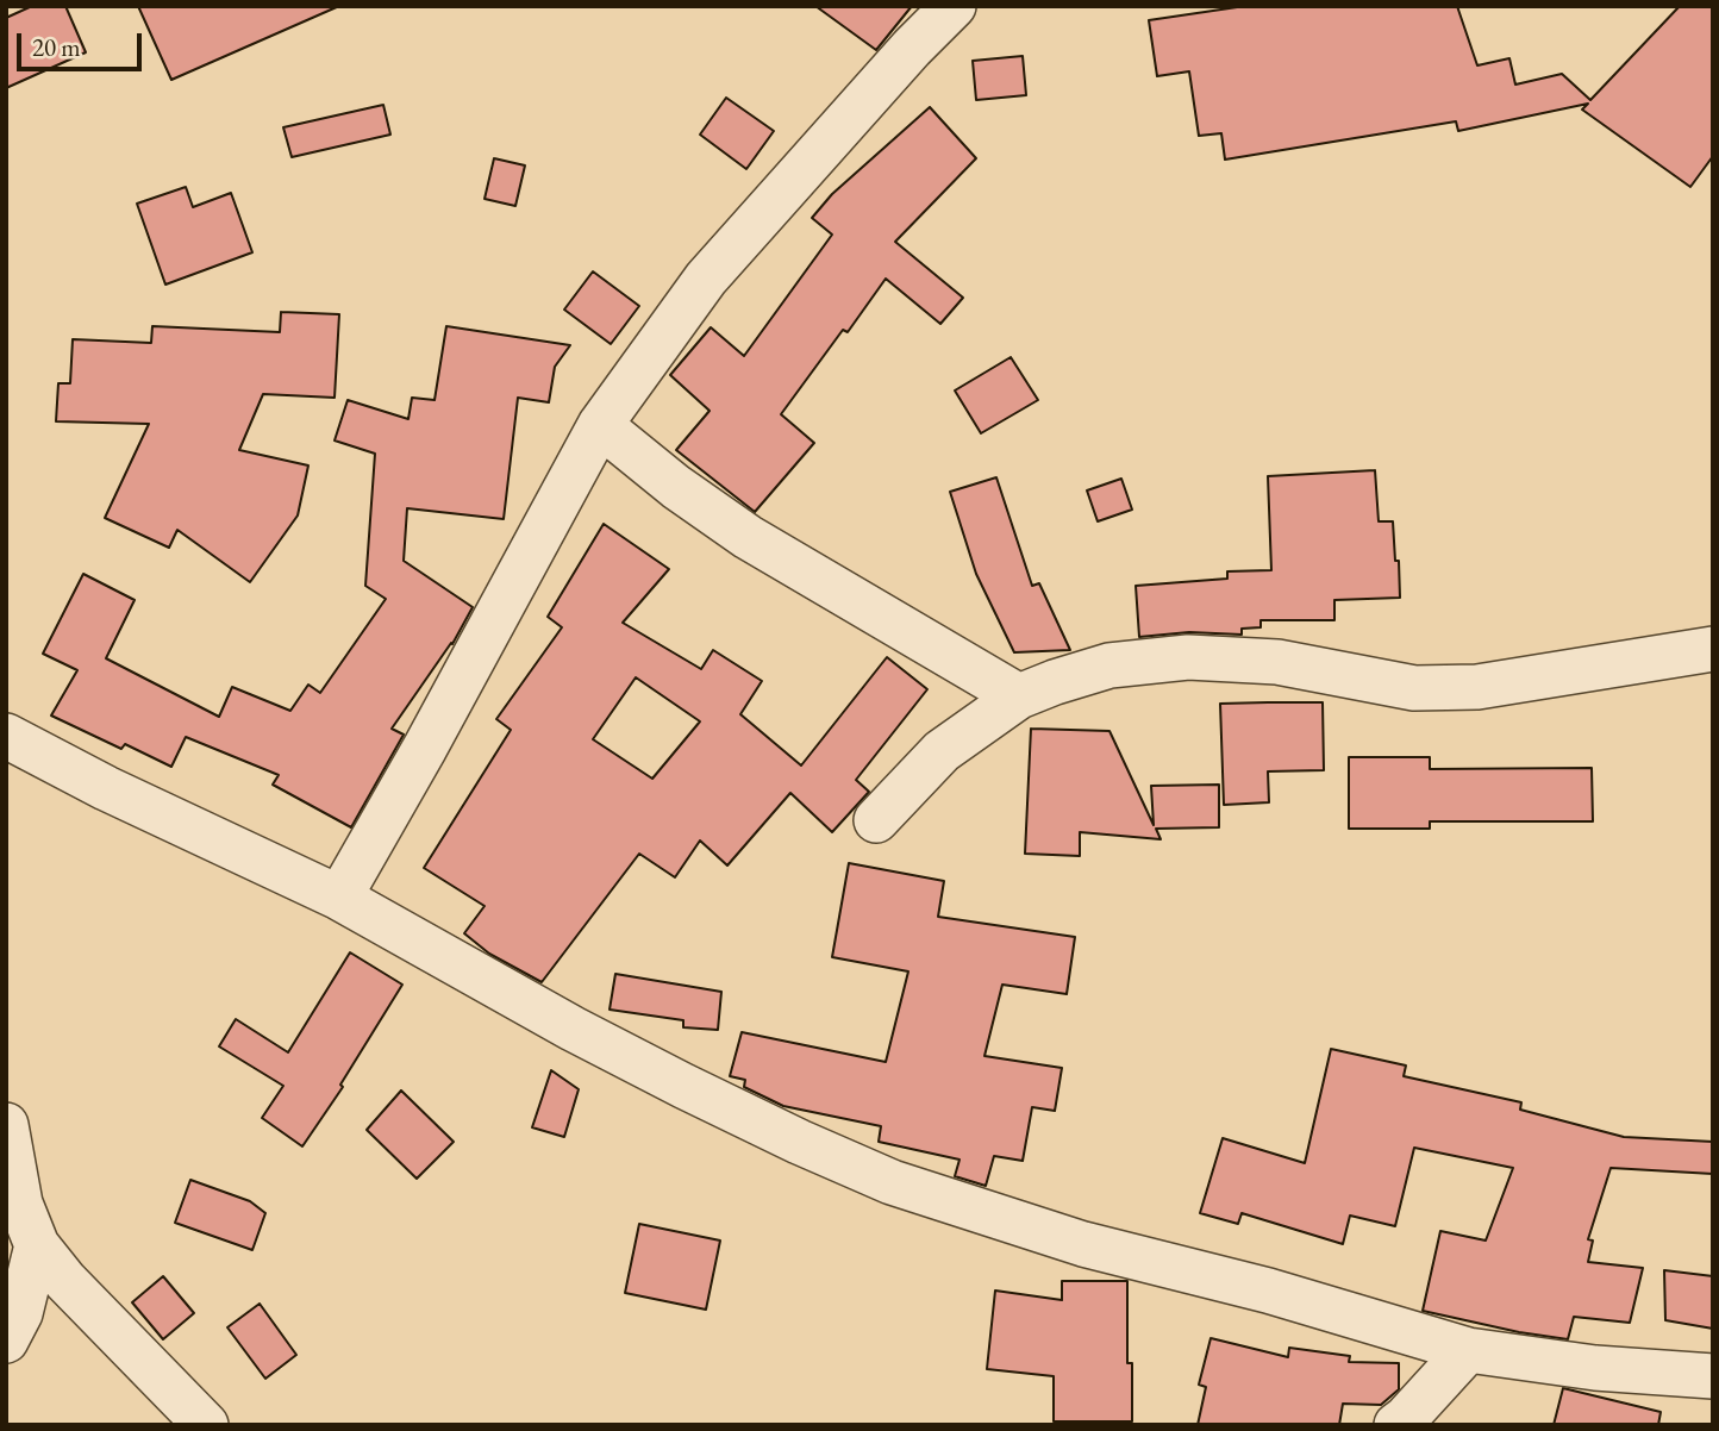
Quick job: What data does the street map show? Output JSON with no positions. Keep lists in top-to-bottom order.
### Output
{
  "scale_bar": "20 m"
}
